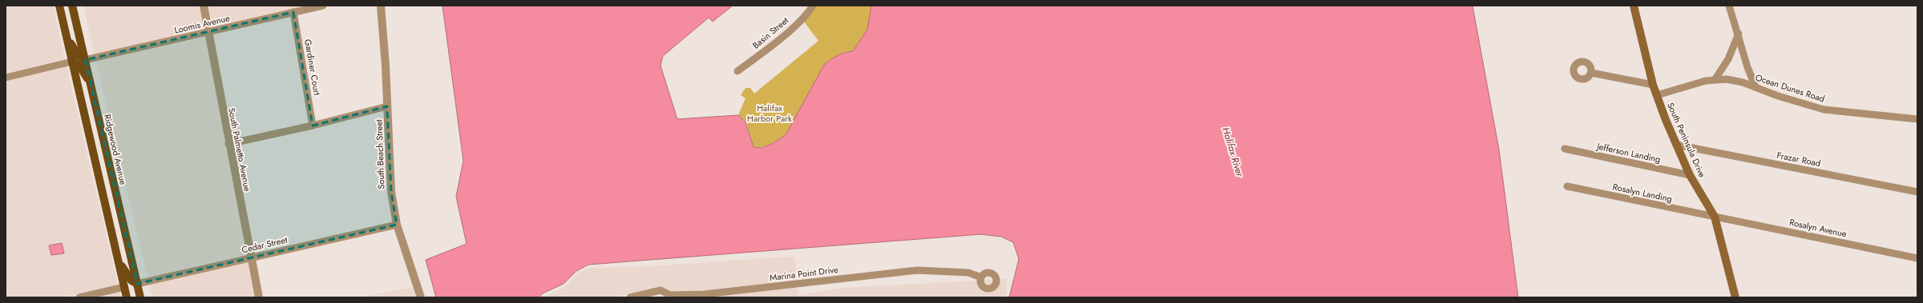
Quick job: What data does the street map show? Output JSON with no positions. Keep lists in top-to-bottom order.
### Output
{
  "streets": {
    "main road": ["South Peninsula Drive", "Ridgewood Avenue"],
    "street": [
      "Loomis Avenue",
      "Basin Street",
      "Gardiner Court",
      "Ocean Dunes Road",
      "South Palmetto Avenue",
      "Jefferson Landing",
      "South Beach Street",
      "Frazar Road",
      "Rosalyn Landing",
      "Rosalyn Avenue",
      "Cedar Street",
      "Marina Point Drive"
    ]
  },
  "crossings": [
    ["Loomis Avenue", "Gardiner Court"],
    ["Loomis Avenue", "Ridgewood Avenue"],
    ["Loomis Avenue", "South Palmetto Avenue"],
    ["Ocean Dunes Road", "South Peninsula Drive"],
    ["South Peninsula Drive", "Jefferson Landing"],
    ["South Peninsula Drive", "Frazar Road"],
    ["South Peninsula Drive", "Rosalyn Landing"],
    ["South Peninsula Drive", "Rosalyn Avenue"],
    ["Ridgewood Avenue", "Cedar Street"],
    ["South Palmetto Avenue", "Cedar Street"],
    ["South Beach Street", "Cedar Street"],
    ["Rosalyn Landing", "Rosalyn Avenue"]
  ],
  "water": ["Halifax River"],
  "parks": ["Halifax Harbor Park"]
}
